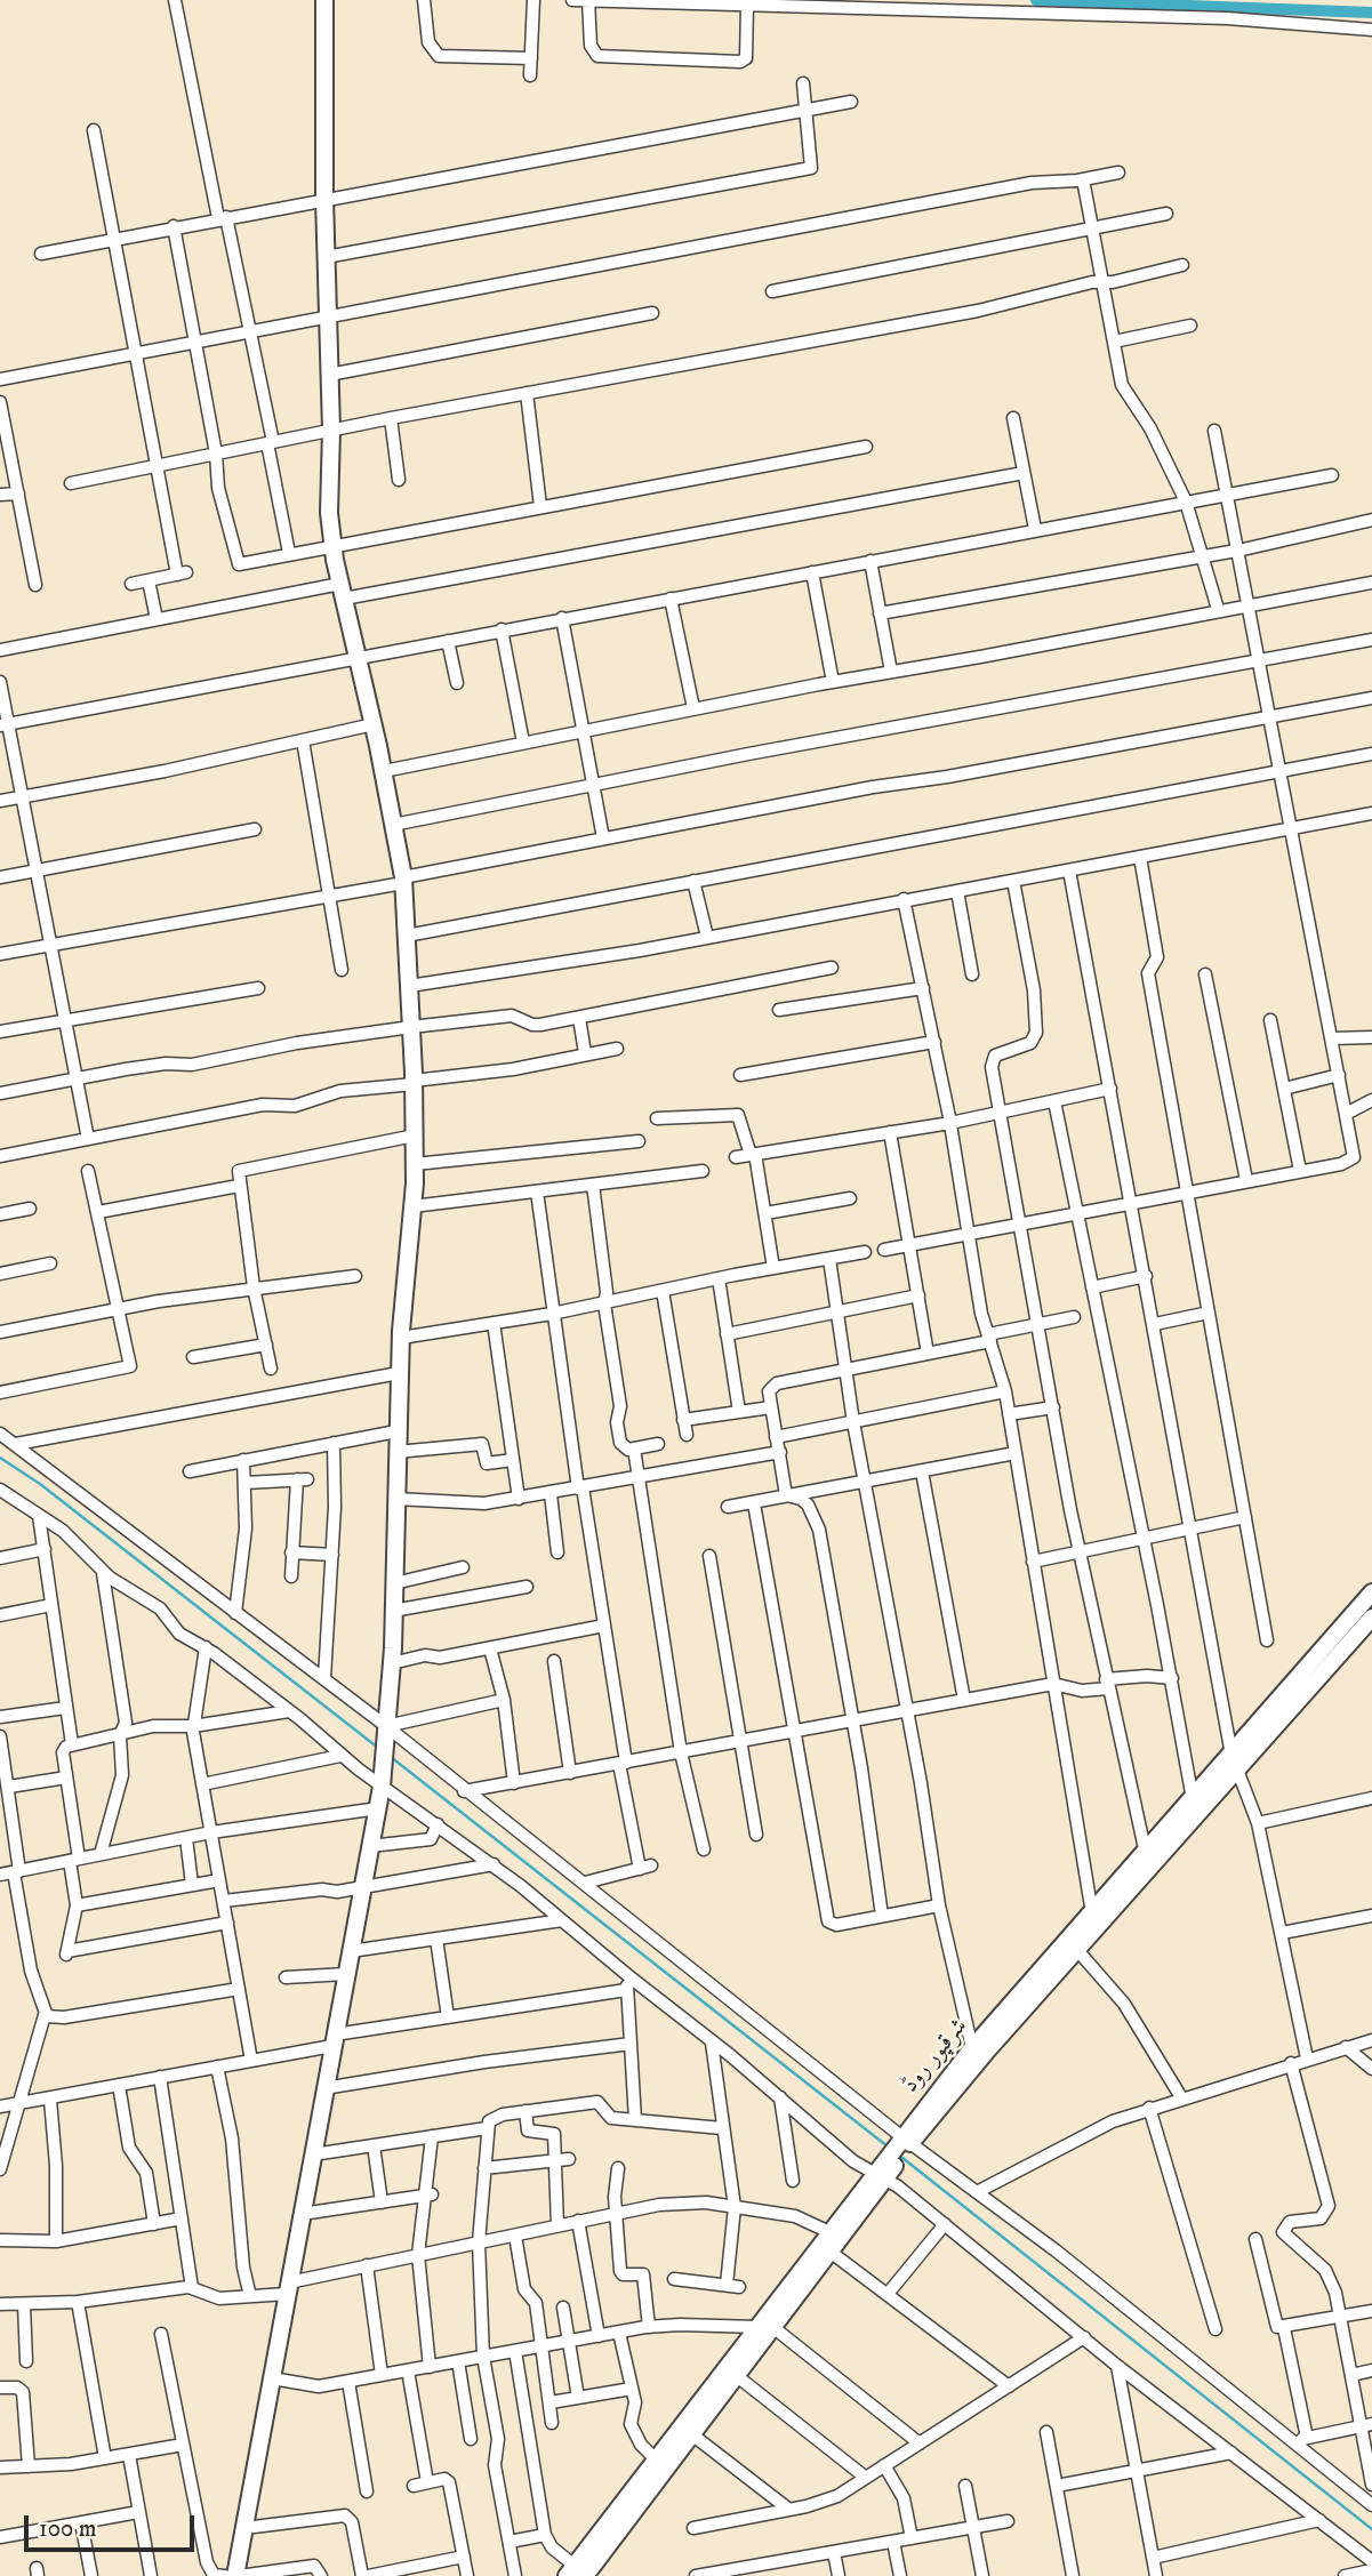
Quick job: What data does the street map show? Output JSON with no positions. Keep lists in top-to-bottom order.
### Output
{
  "streets": {
    "street": ["شرقپور روڈ"]
  },
  "scale_bar": "100 m"
}
